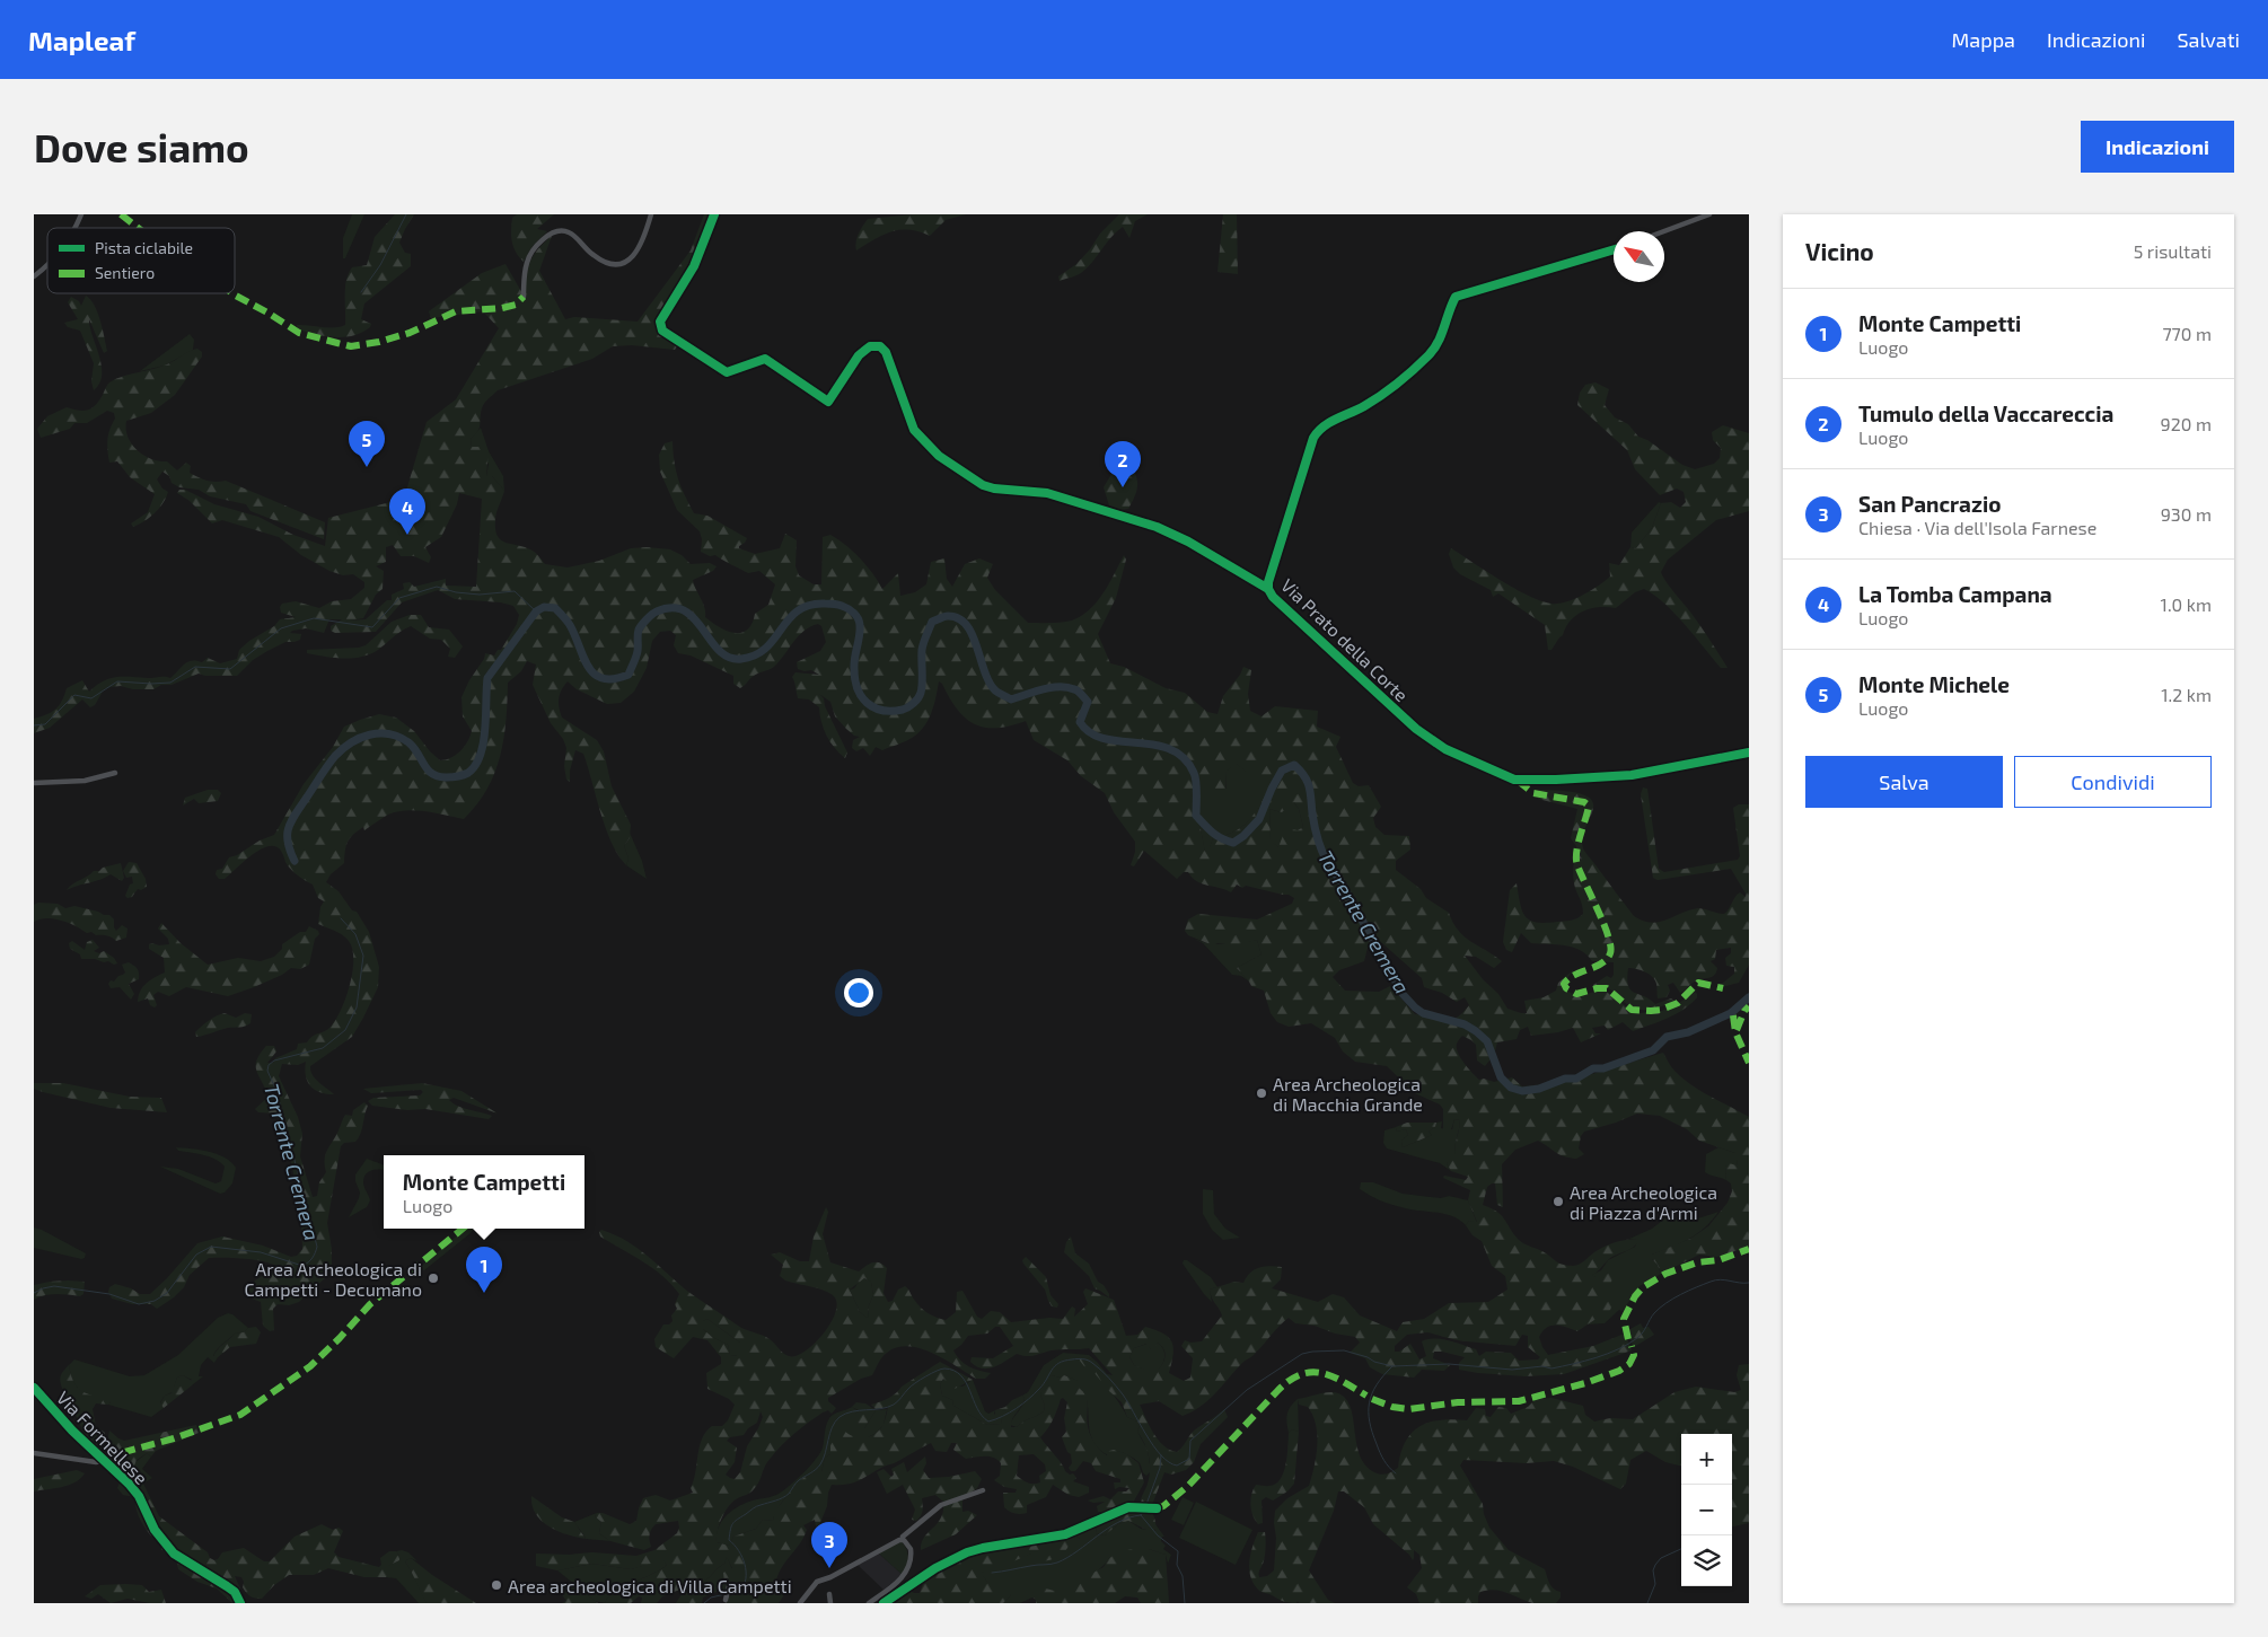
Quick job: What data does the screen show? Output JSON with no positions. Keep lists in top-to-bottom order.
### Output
{
  "streets": {
    "street": ["Via Prato della Corte", "Via Formellese"]
  },
  "water": ["Torrente Cremera"],
  "places": [
    "Area Archeologica di Macchia Grande",
    "Area Archeologica di Piazza d'Armi",
    "Area Archeologica di Campetti - Decumano",
    "Area archeologica di Villa Campetti"
  ],
  "legend": ["Pista ciclabile", "Sentiero"],
  "north": "top left",
  "page": {
    "header": "Mapleaf",
    "nav": ["Mappa", "Indicazioni", "Salvati"],
    "buttons": [
      "Indicazioni",
      ["Salva", "Condividi"]
    ],
    "title": "Dove siamo",
    "heading": ["Vicino", "5 risultati"],
    "list": [
      {
        "mark": "1",
        "name": "Monte Campetti",
        "note": "Luogo",
        "value": "770 m"
      },
      {
        "mark": "2",
        "name": "Tumulo della Vaccareccia",
        "note": "Luogo",
        "value": "920 m"
      },
      {
        "mark": "3",
        "name": "San Pancrazio",
        "note": "Chiesa · Via dell'Isola Farnese",
        "value": "930 m"
      },
      {
        "mark": "4",
        "name": "La Tomba Campana",
        "note": "Luogo",
        "value": "1.0 km"
      },
      {
        "mark": "5",
        "name": "Monte Michele",
        "note": "Luogo",
        "value": "1.2 km"
      }
    ],
    "pins": [
      "5",
      "2",
      "4",
      "1",
      "3"
    ],
    "popup": ["Monte Campetti", "Luogo"],
    "map_buttons": ["+", "−"]
  }
}
